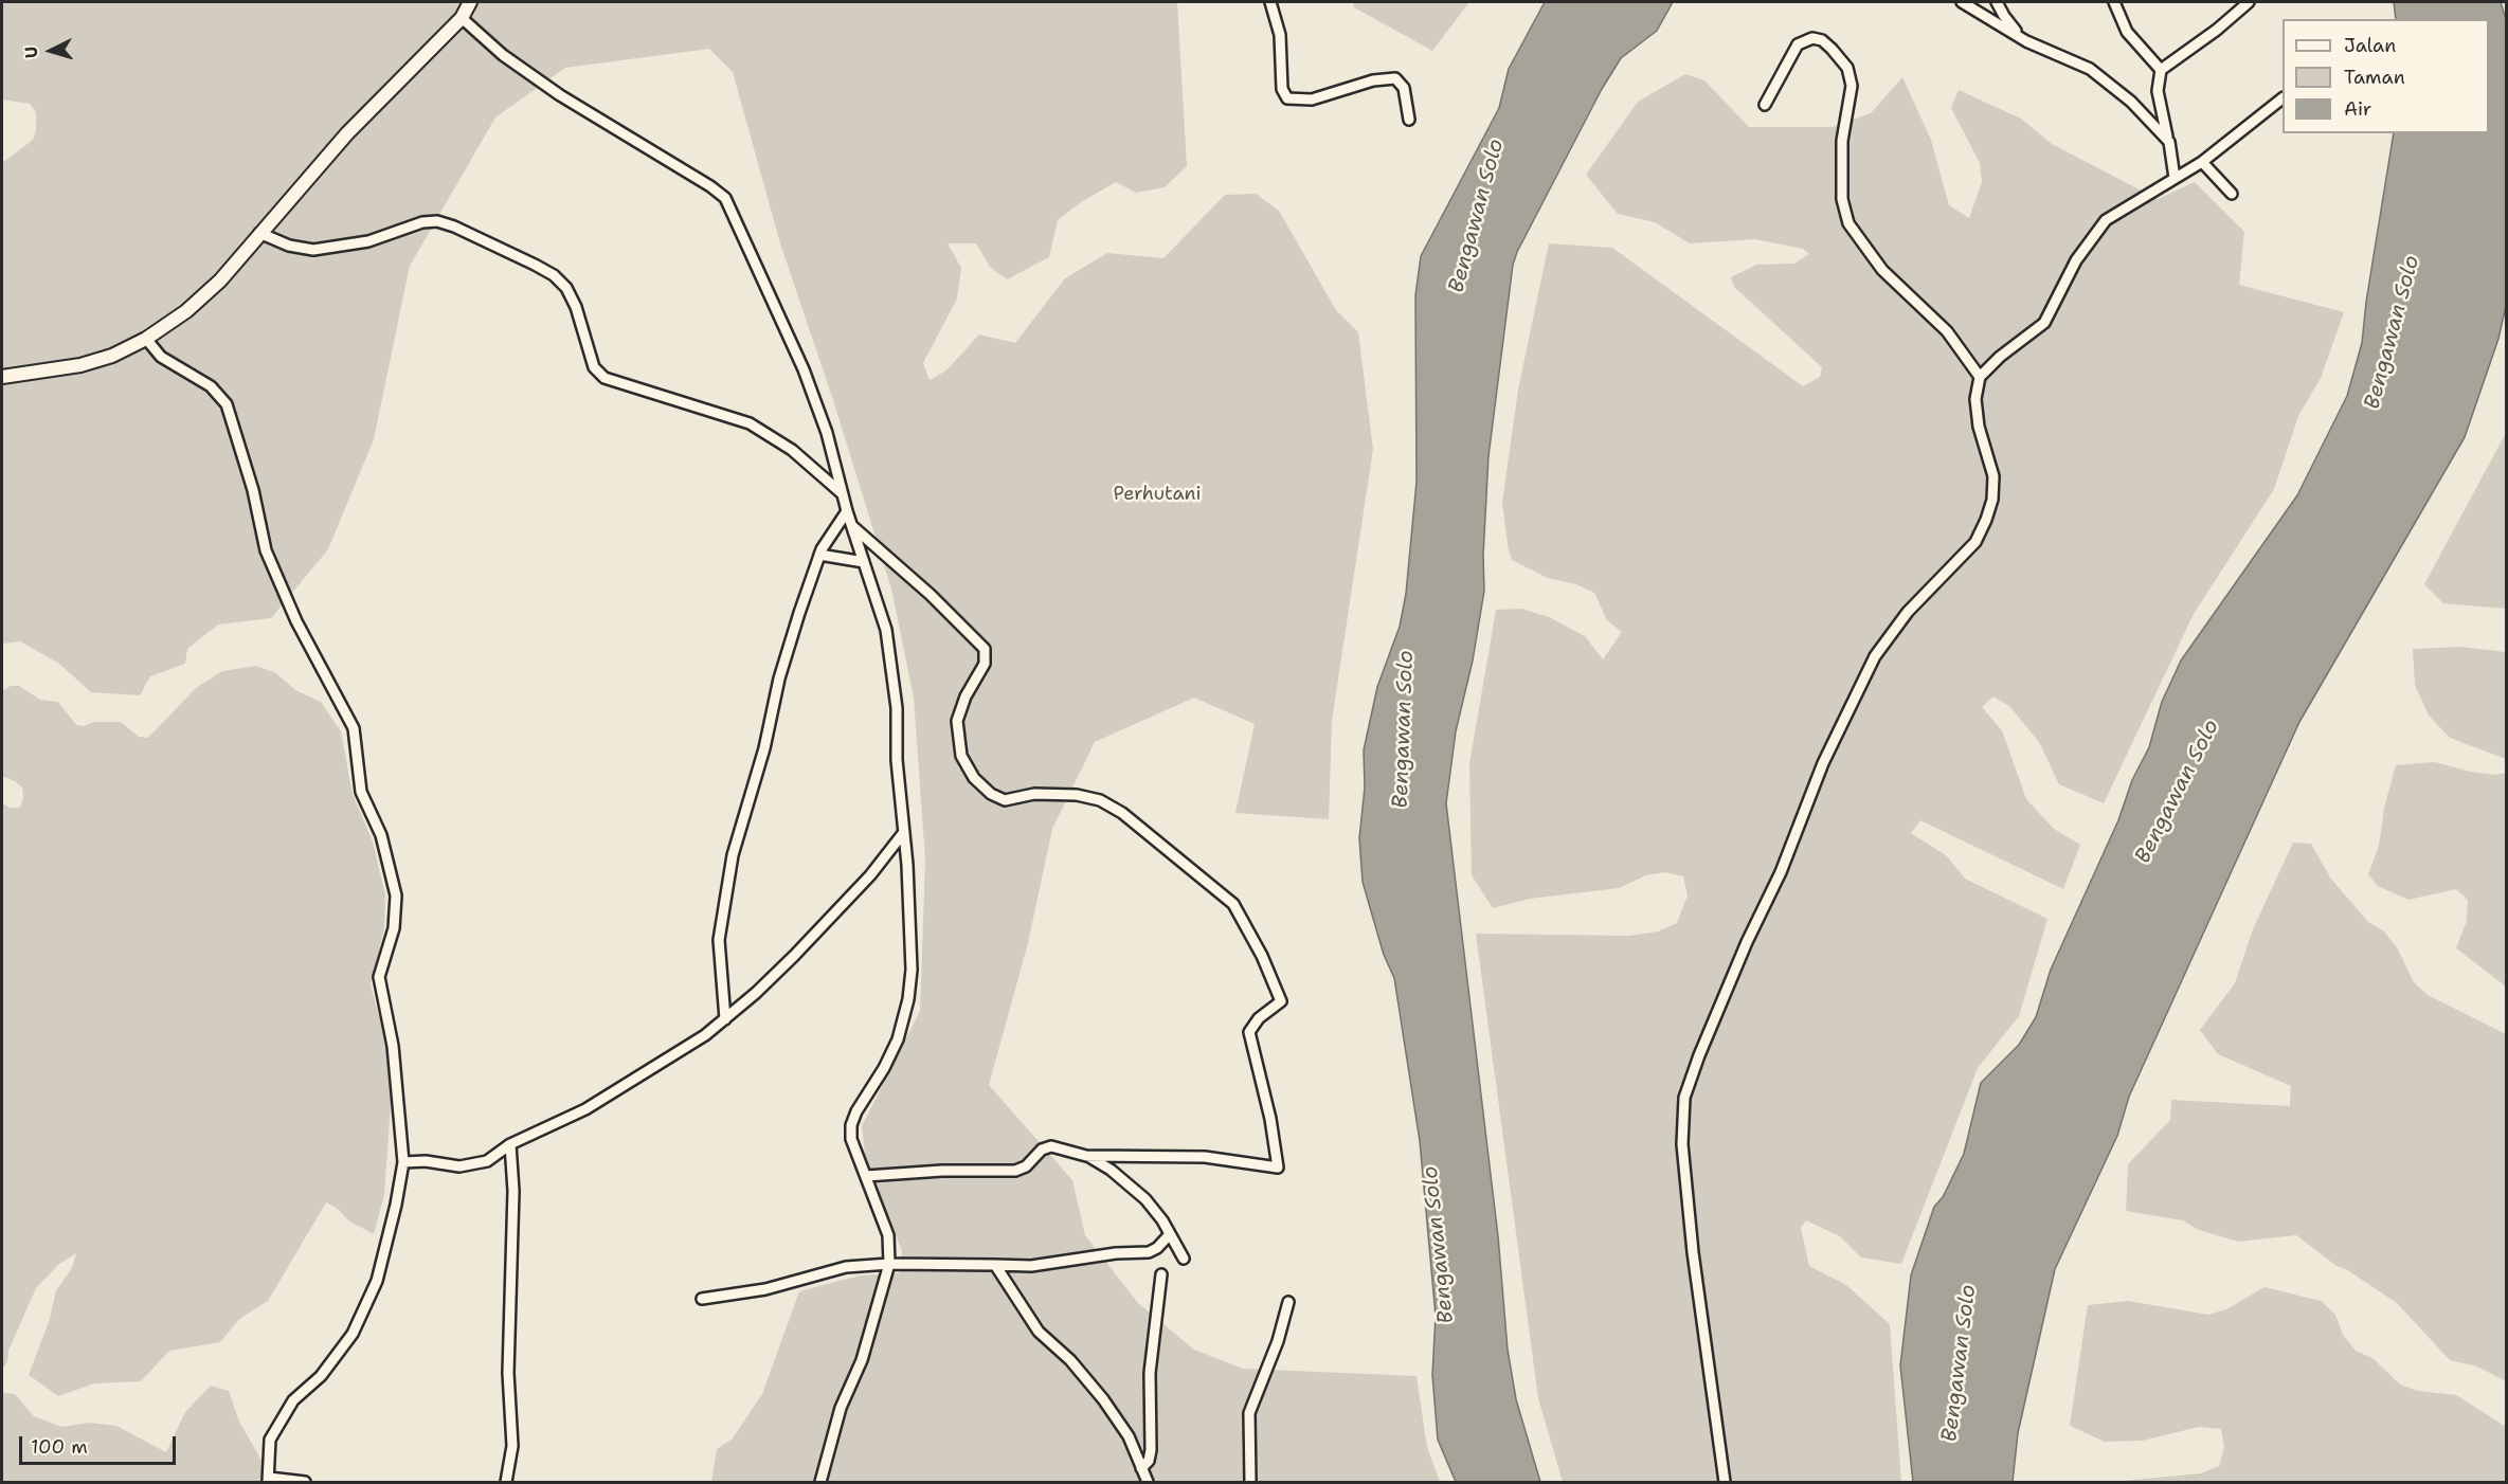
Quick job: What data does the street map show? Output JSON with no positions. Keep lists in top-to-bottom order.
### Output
{
  "water": ["Bengawan Solo"],
  "parks": ["Perhutani"],
  "legend": ["Jalan", "Taman", "Air"],
  "scale_bar": "100 m",
  "north": "left"
}
